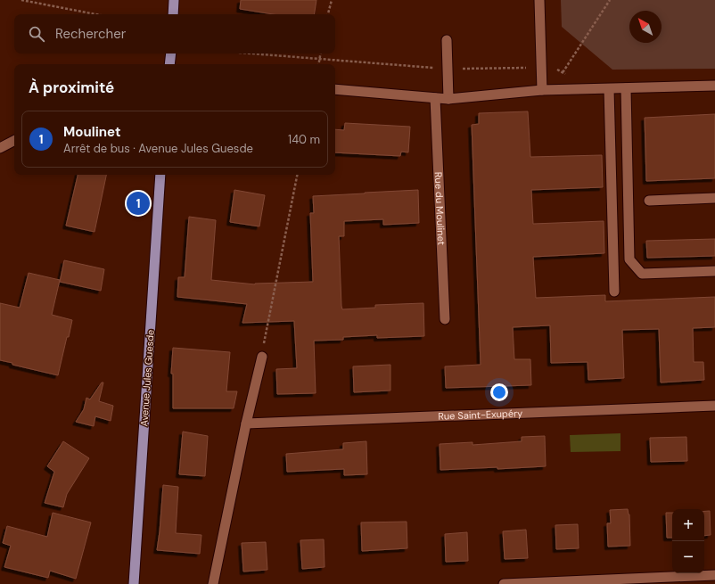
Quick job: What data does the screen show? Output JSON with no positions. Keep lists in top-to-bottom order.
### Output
{
  "streets": {
    "main road": ["Avenue Jules Guesde"],
    "street": ["Rue du Moulinet", "Rue Saint-Exupéry"]
  },
  "north": "top left",
  "page": {
    "search": "Rechercher",
    "heading": "À proximité",
    "list": [
      {
        "mark": "1",
        "name": "Moulinet",
        "note": "Arrêt de bus · Avenue Jules Guesde",
        "value": "140 m"
      }
    ],
    "pins": "1",
    "map_buttons": ["+", "−"]
  }
}
